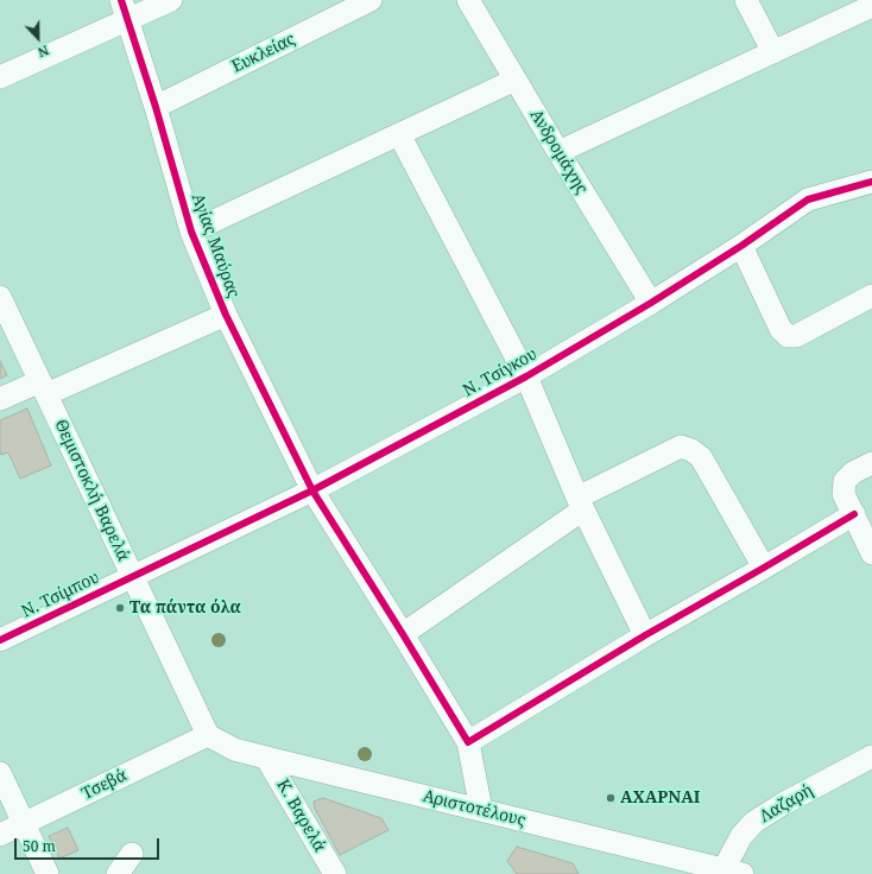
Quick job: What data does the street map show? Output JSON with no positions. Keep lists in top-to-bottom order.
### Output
{
  "streets": {
    "street": [
      "Ευκλείας",
      "Ανδρομάχης",
      "Αγίας Μαύρας",
      "Ν. Τσίγκου",
      "Θεμιστοκλή Βαρελά",
      "N. Τσίμπου",
      "Τσεβά",
      "Λαζαρή",
      "Αριστοτέλους",
      "Κ. Βαρελά"
    ]
  },
  "crossings": [
    ["Ευκλείας", "Αγίας Μαύρας"],
    ["Ανδρομάχης", "Ν. Τσίγκου"],
    ["Αγίας Μαύρας", "Ν. Τσίγκου"],
    ["Ν. Τσίγκου", "Θεμιστοκλή Βαρελά"],
    ["Ν. Τσίγκου", "N. Τσίμπου"],
    ["Θεμιστοκλή Βαρελά", "N. Τσίμπου"],
    ["Θεμιστοκλή Βαρελά", "Τσεβά"],
    ["Θεμιστοκλή Βαρελά", "Αριστοτέλους"],
    ["Τσεβά", "Αριστοτέλους"],
    ["Λαζαρή", "Αριστοτέλους"],
    ["Αριστοτέλους", "Κ. Βαρελά"]
  ],
  "places": ["Τα πάντα όλα", "ΑΧΑΡΝΑΙ"],
  "scale_bar": "50 m",
  "north": "bottom"
}
